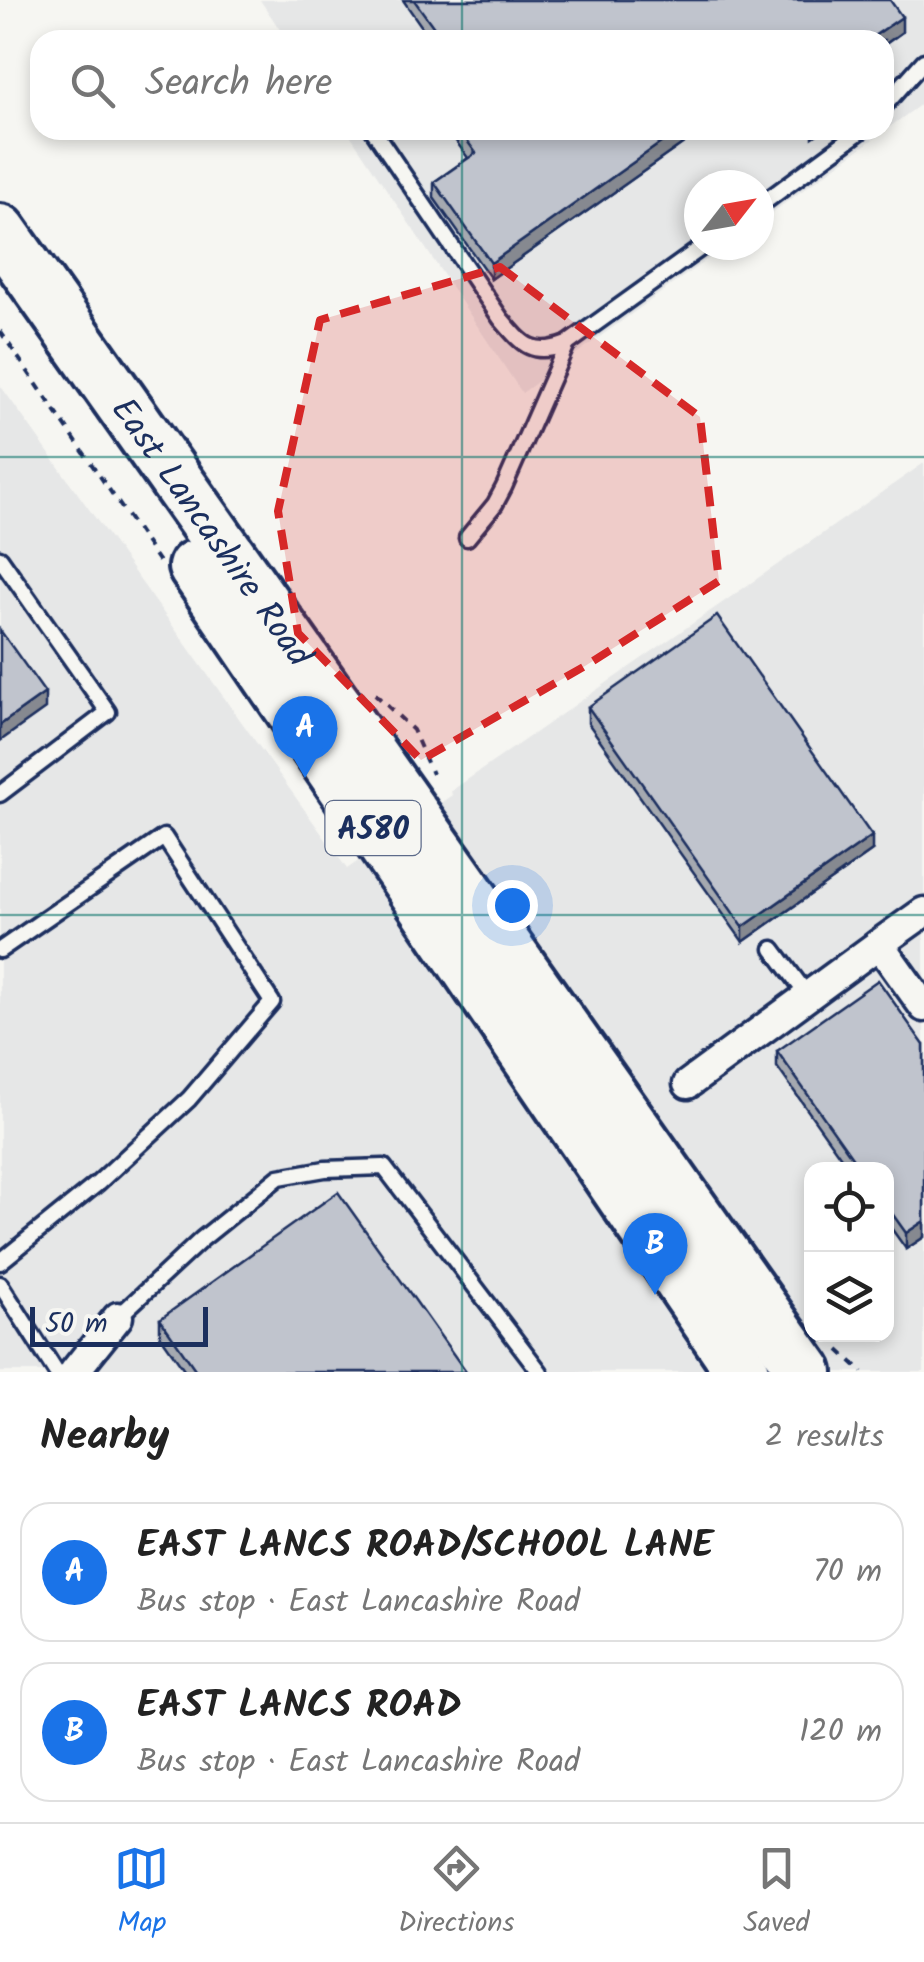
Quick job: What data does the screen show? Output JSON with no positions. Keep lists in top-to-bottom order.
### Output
{
  "streets": {
    "highway": ["East Lancashire Road", "A580"]
  },
  "scale_bar": "50 m",
  "north": "top right",
  "page": {
    "search": "Search here",
    "pins": ["A", "B"],
    "scale": "50 m",
    "heading": ["Nearby", "2 results"],
    "list": [
      {
        "mark": "A",
        "name": "EAST LANCS ROAD/SCHOOL LANE",
        "note": "Bus stop · East Lancashire Road",
        "value": "70 m"
      },
      {
        "mark": "B",
        "name": "EAST LANCS ROAD",
        "note": "Bus stop · East Lancashire Road",
        "value": "120 m"
      }
    ],
    "nav": ["Map", "Directions", "Saved"]
  }
}
